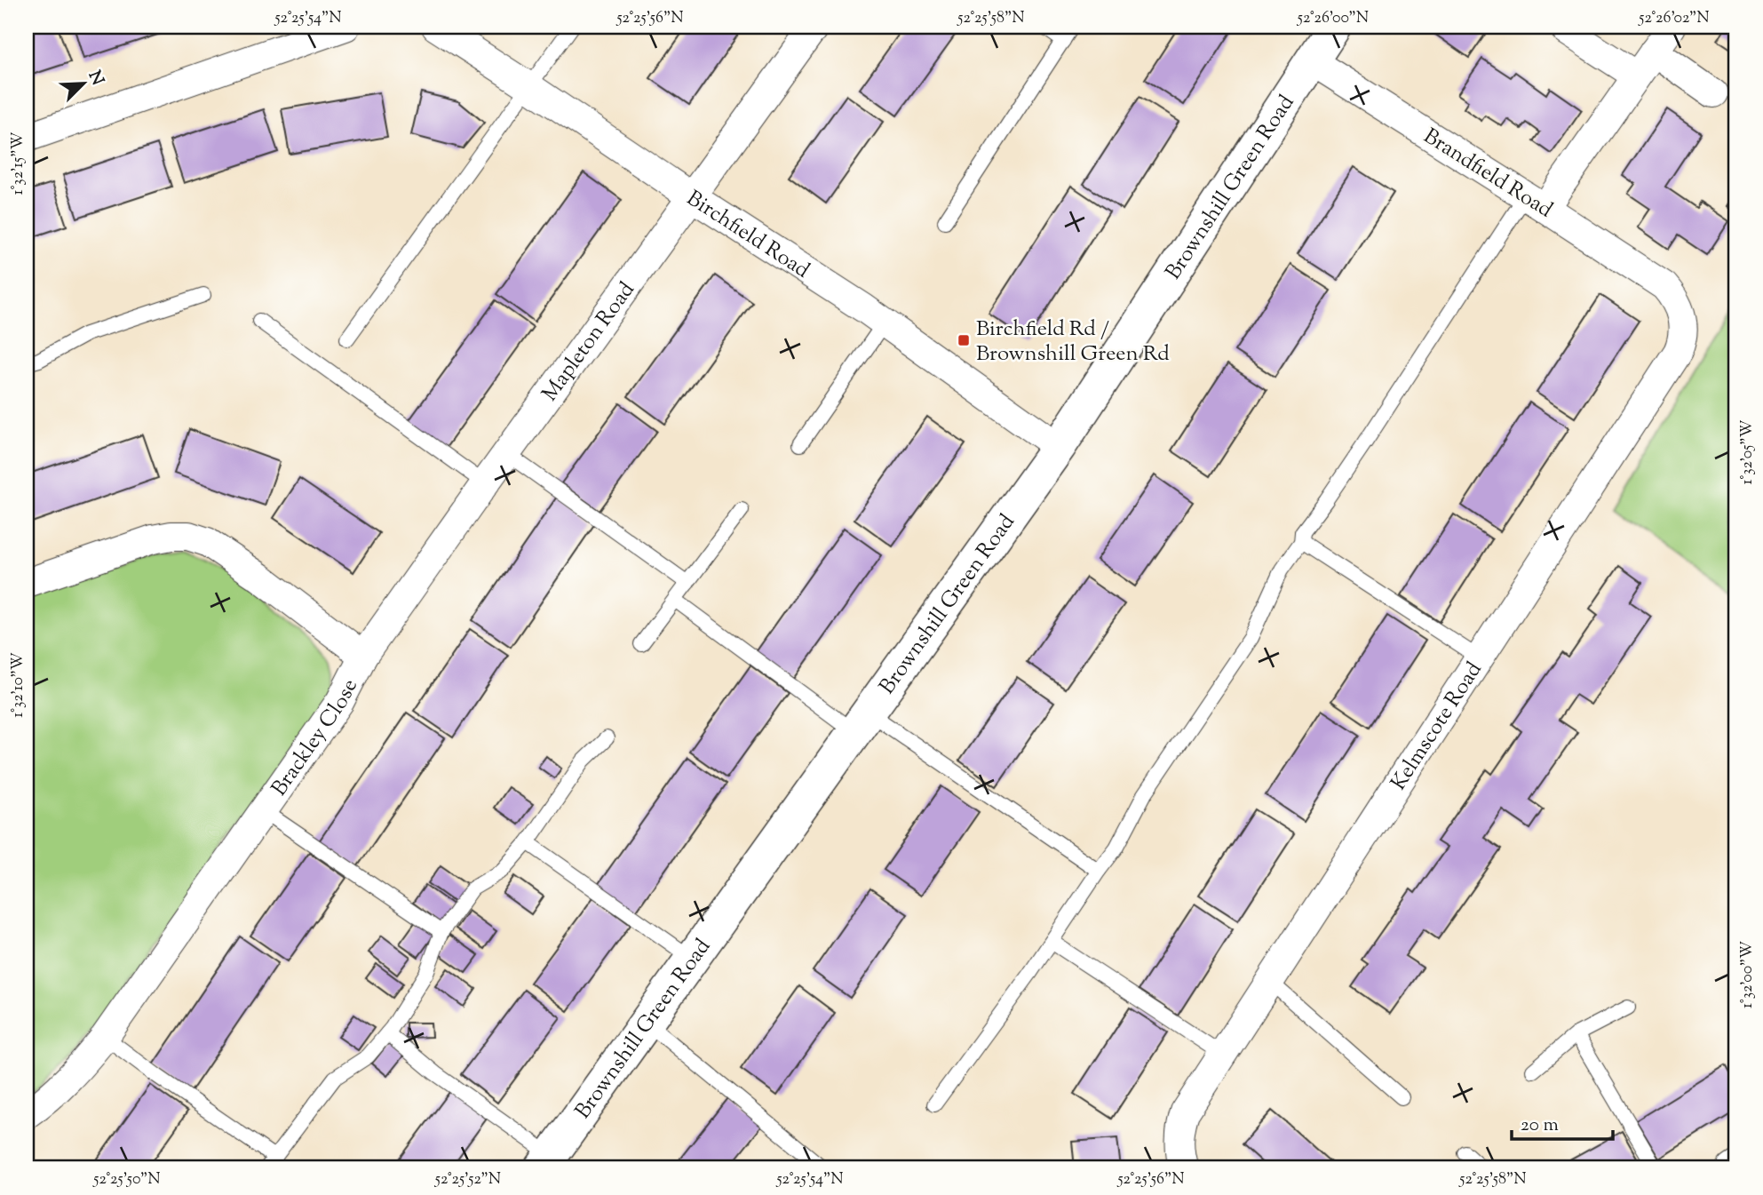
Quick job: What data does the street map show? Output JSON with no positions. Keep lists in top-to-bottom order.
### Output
{
  "streets": {
    "street": [
      "Brandfield Road",
      "Brownshill Green Road",
      "Birchfield Road",
      "Mapleton Road",
      "Kelmscote Road",
      "Brackley Close"
    ]
  },
  "crossings": [
    ["Brandfield Road", "Brownshill Green Road"],
    ["Brandfield Road", "Kelmscote Road"],
    ["Brownshill Green Road", "Birchfield Road"],
    ["Birchfield Road", "Mapleton Road"],
    ["Mapleton Road", "Brackley Close"]
  ],
  "places": {
    "transit": ["Birchfield Rd / Brownshill Green Rd"]
  },
  "scale_bar": "20 m",
  "north": "top right",
  "coordinates": [
    "52°25'54\"N",
    "52°25'56\"N",
    "52°25'58\"N",
    "52°26'00\"N",
    "52°26'02\"N",
    "1°32'15\"W",
    "1°32'05\"W",
    "1°32'10\"W",
    "1°32'00\"W",
    "52°25'50\"N",
    "52°25'52\"N"
  ]
}
